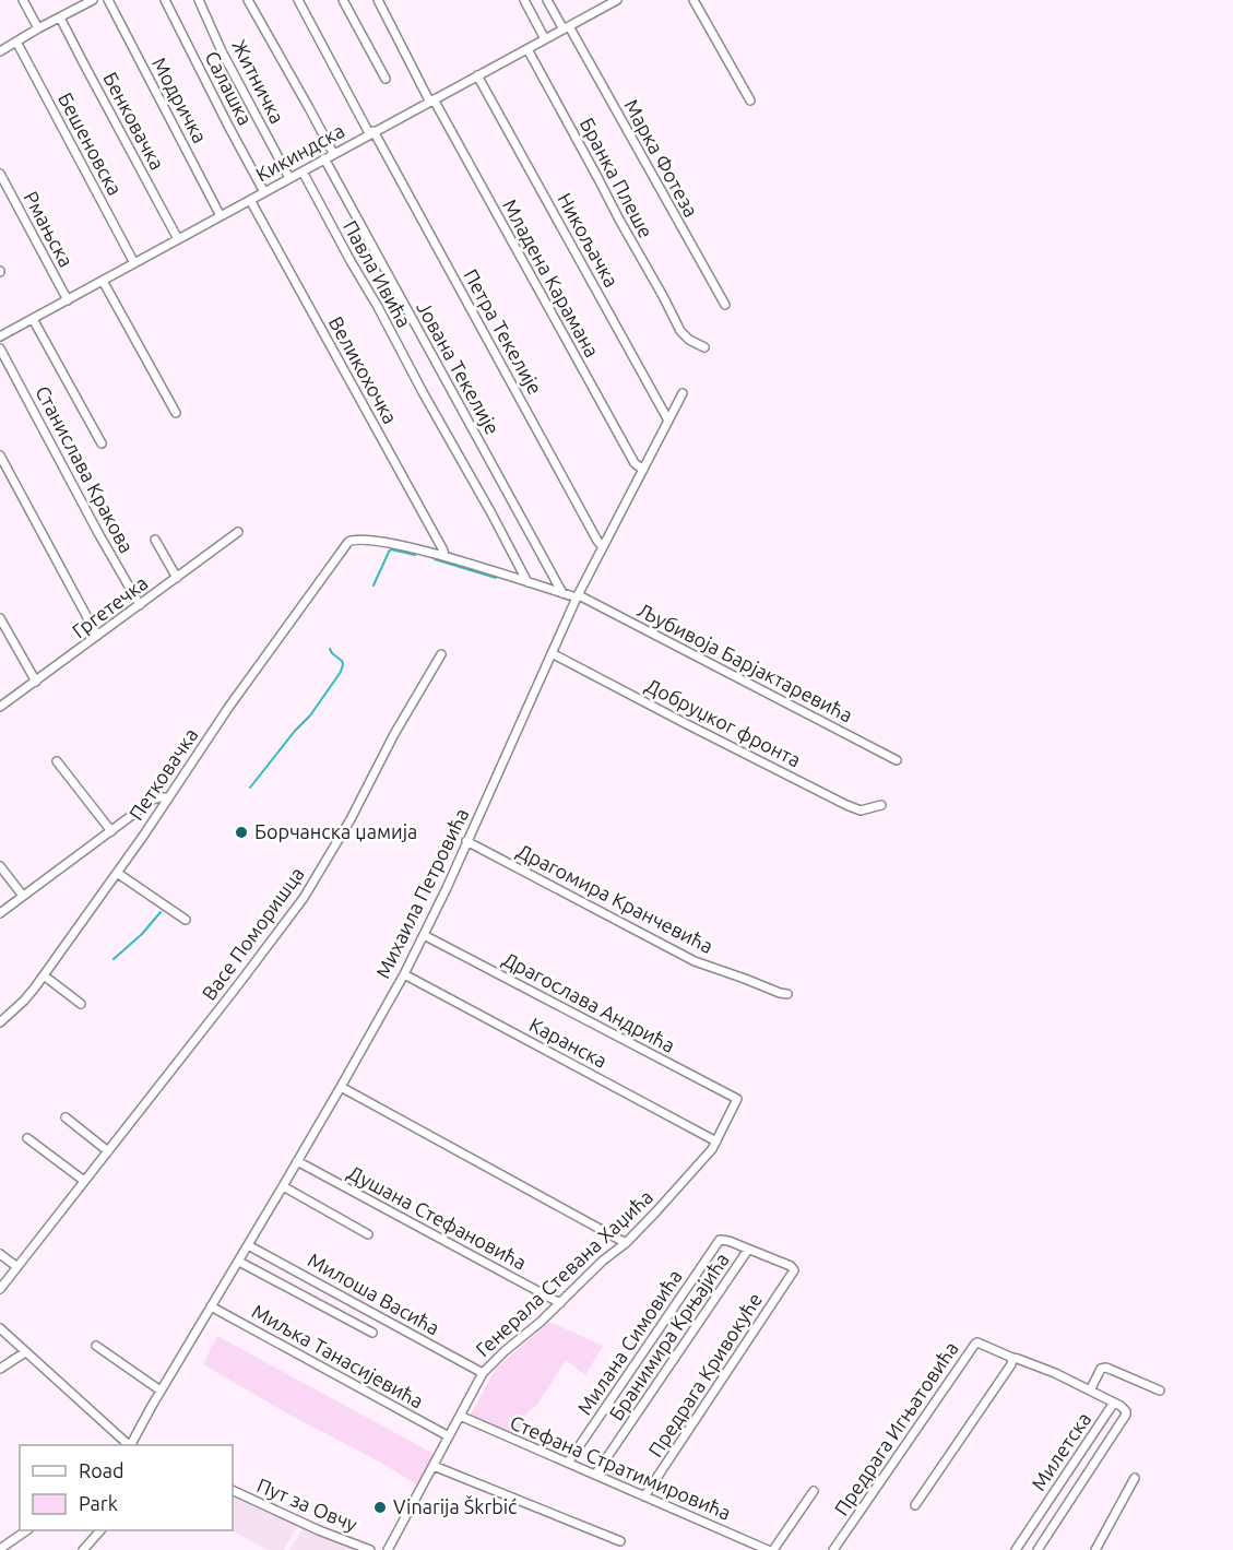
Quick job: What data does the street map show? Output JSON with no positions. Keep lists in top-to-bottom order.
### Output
{
  "streets": {
    "street": [
      "Житничка",
      "Салашка",
      "Модричка",
      "Бенковачка",
      "Бешеновска",
      "Кикиндска",
      "Марка Фотеза",
      "Бранка Плеше",
      "Рмањска",
      "Никољачка",
      "Павла Ивића",
      "Младена Карамана",
      "Петра Текелије",
      "Јована Текелије",
      "Великохочка",
      "Станислава Кракова",
      "Гргетечка",
      "Љубивоја Барјактаревића",
      "Добруџког фронта",
      "Петковачка",
      "Михаила Петровића",
      "Драгомира Кранчевића",
      "Васе Поморишца",
      "Драгослава Андрића",
      "Каранска",
      "Душана Стефановића",
      "Генерала Стевана Хаџића",
      "Милоша Васића",
      "Бранимира Крњајића",
      "Милана Симовића",
      "Миљка Танасијевића",
      "Предрага Кривокуће",
      "Предрага Игњатовића",
      "Милетска",
      "Стефана Стратимировића",
      "Пут за Овчу"
    ]
  },
  "crossings": [
    ["Житничка", "Кикиндска"],
    ["Салашка", "Кикиндска"],
    ["Модричка", "Кикиндска"],
    ["Бенковачка", "Кикиндска"],
    ["Бешеновска", "Кикиндска"],
    ["Кикиндска", "Марка Фотеза"],
    ["Кикиндска", "Бранка Плеше"],
    ["Кикиндска", "Рмањска"],
    ["Кикиндска", "Никољачка"],
    ["Кикиндска", "Павла Ивића"],
    ["Кикиндска", "Младена Карамана"],
    ["Кикиндска", "Петра Текелије"],
    ["Кикиндска", "Јована Текелије"],
    ["Кикиндска", "Великохочка"],
    ["Никољачка", "Михаила Петровића"],
    ["Младена Карамана", "Михаила Петровића"],
    ["Петра Текелије", "Михаила Петровића"],
    ["Великохочка", "Петковачка"],
    ["Станислава Кракова", "Гргетечка"],
    ["Љубивоја Барјактаревића", "Михаила Петровића"],
    ["Добруџког фронта", "Михаила Петровића"],
    ["Михаила Петровића", "Драгомира Кранчевића"],
    ["Михаила Петровића", "Драгослава Андрића"],
    ["Михаила Петровића", "Каранска"],
    ["Михаила Петровића", "Душана Стефановића"],
    ["Михаила Петровића", "Милоша Васића"],
    ["Михаила Петровића", "Миљка Танасијевића"],
    ["Драгослава Андрића", "Генерала Стевана Хаџића"],
    ["Каранска", "Генерала Стевана Хаџића"],
    ["Душана Стефановића", "Генерала Стевана Хаџића"],
    ["Генерала Стевана Хаџића", "Милоша Васића"],
    ["Генерала Стевана Хаџића", "Миљка Танасијевића"],
    ["Генерала Стевана Хаџића", "Стефана Стратимировића"],
    ["Бранимира Крњајића", "Милана Симовића"],
    ["Бранимира Крњајића", "Предрага Кривокуће"],
    ["Бранимира Крњајића", "Стефана Стратимировића"],
    ["Милана Симовића", "Предрага Кривокуће"],
    ["Милана Симовића", "Стефана Стратимировића"],
    ["Предрага Кривокуће", "Стефана Стратимировића"]
  ],
  "places": ["Борчанска џамија", "Vinarija Škrbić"],
  "legend": ["Road", "Park"]
}
